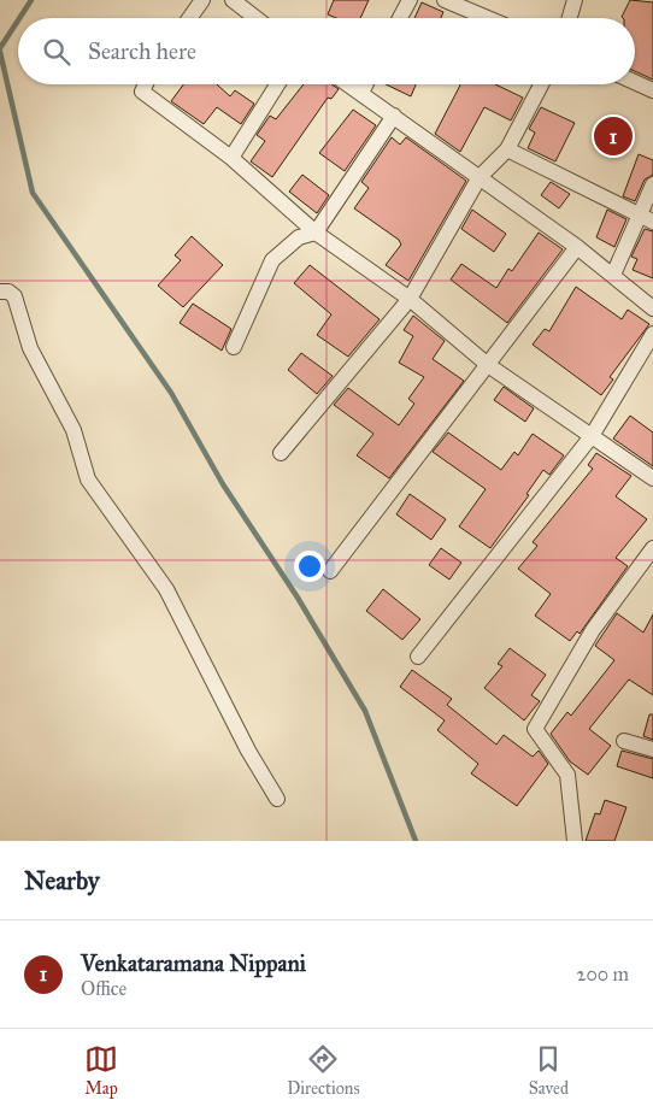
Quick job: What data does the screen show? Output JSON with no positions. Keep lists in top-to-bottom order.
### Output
{
  "page": {
    "search": "Search here",
    "pins": "1",
    "heading": "Nearby",
    "list": [
      {
        "mark": "1",
        "name": "Venkataramana Nippani",
        "note": "Office",
        "value": "200 m"
      }
    ],
    "nav": ["Map", "Directions", "Saved"]
  }
}
